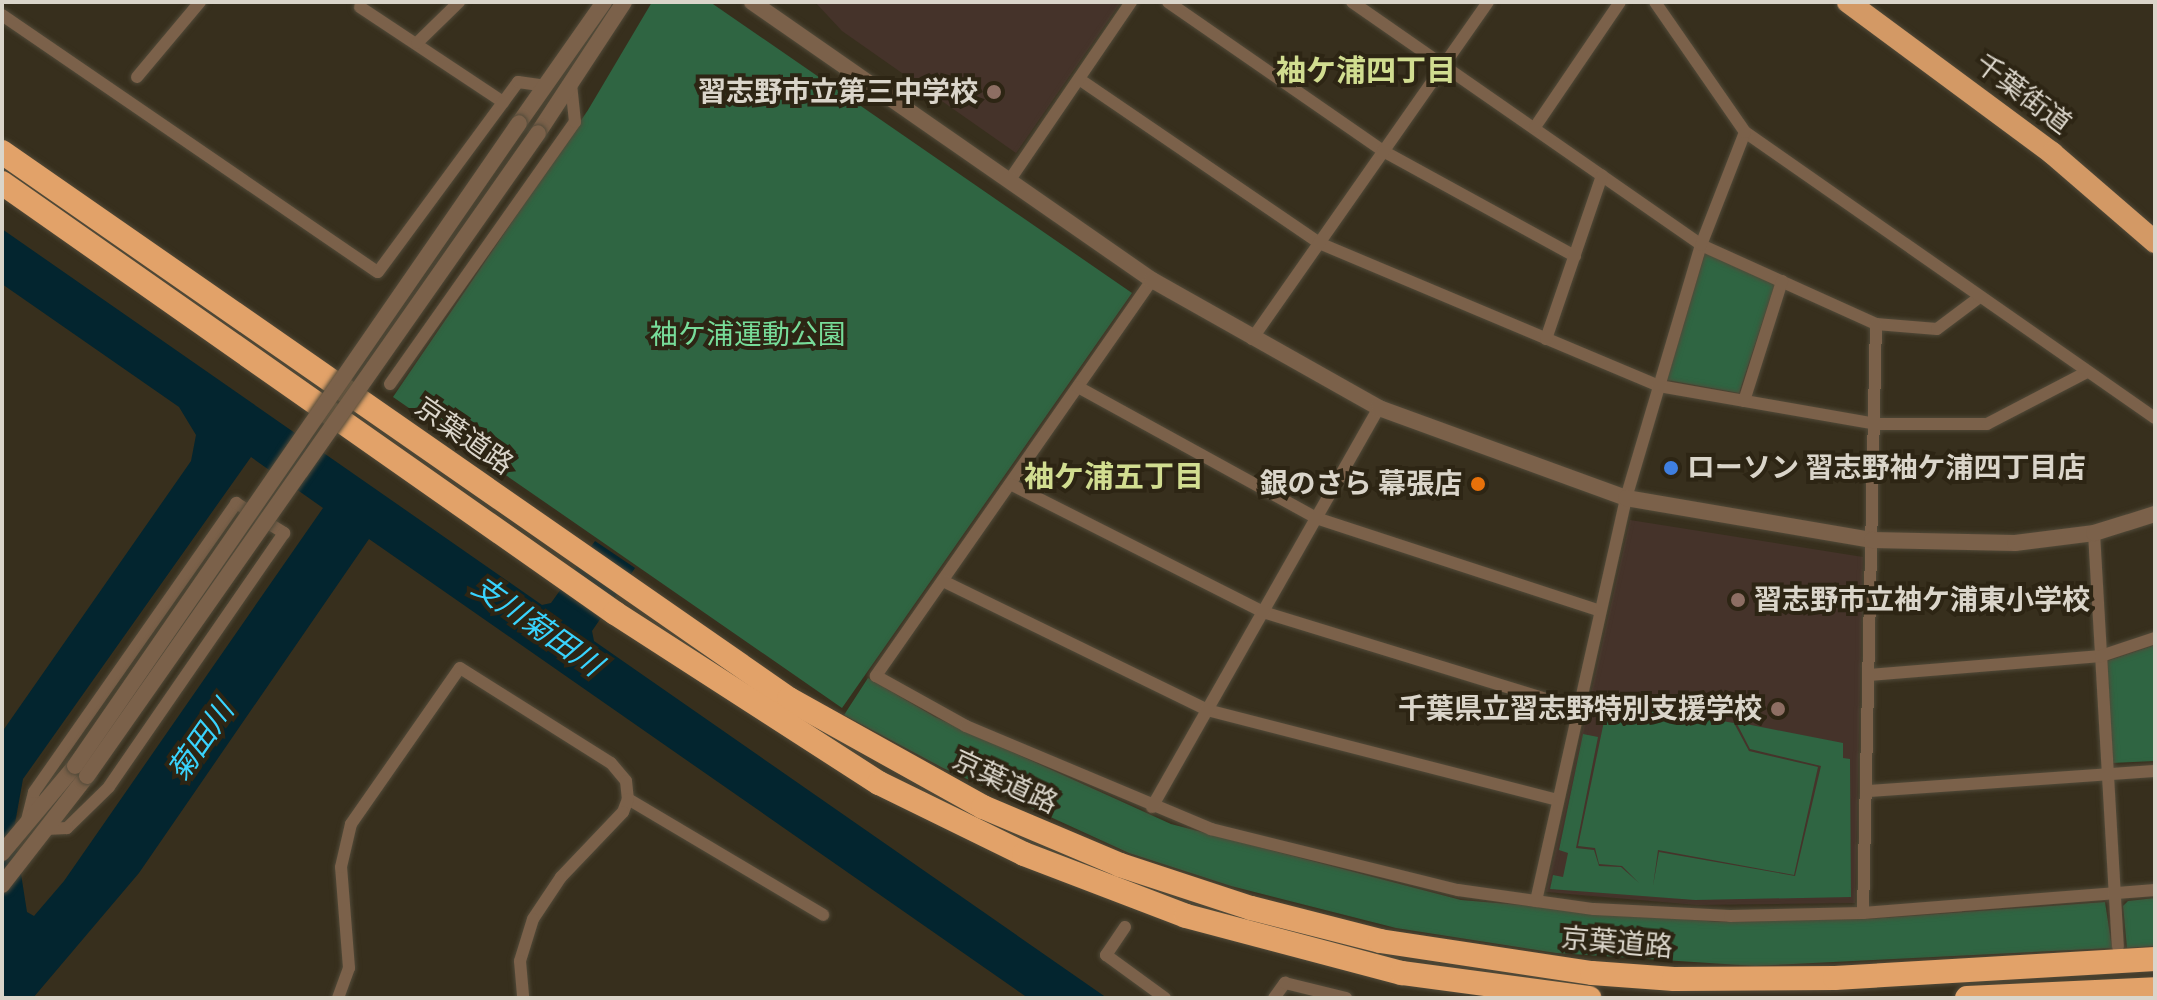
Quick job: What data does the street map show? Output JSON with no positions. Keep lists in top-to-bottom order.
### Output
{
  "streets": {
    "highway": ["千葉街道", "京葉道路"]
  },
  "districts": ["袖ケ浦四丁目", "袖ケ浦五丁目"],
  "water": ["支川菊田川", "菊田川"],
  "parks": ["袖ケ浦運動公園"],
  "places": [
    "習志野市立第三中学校",
    "ローソン 習志野袖ケ浦四丁目店",
    "銀のさら 幕張店",
    "習志野市立袖ケ浦東小学校",
    "千葉県立習志野特別支援学校"
  ]
}
